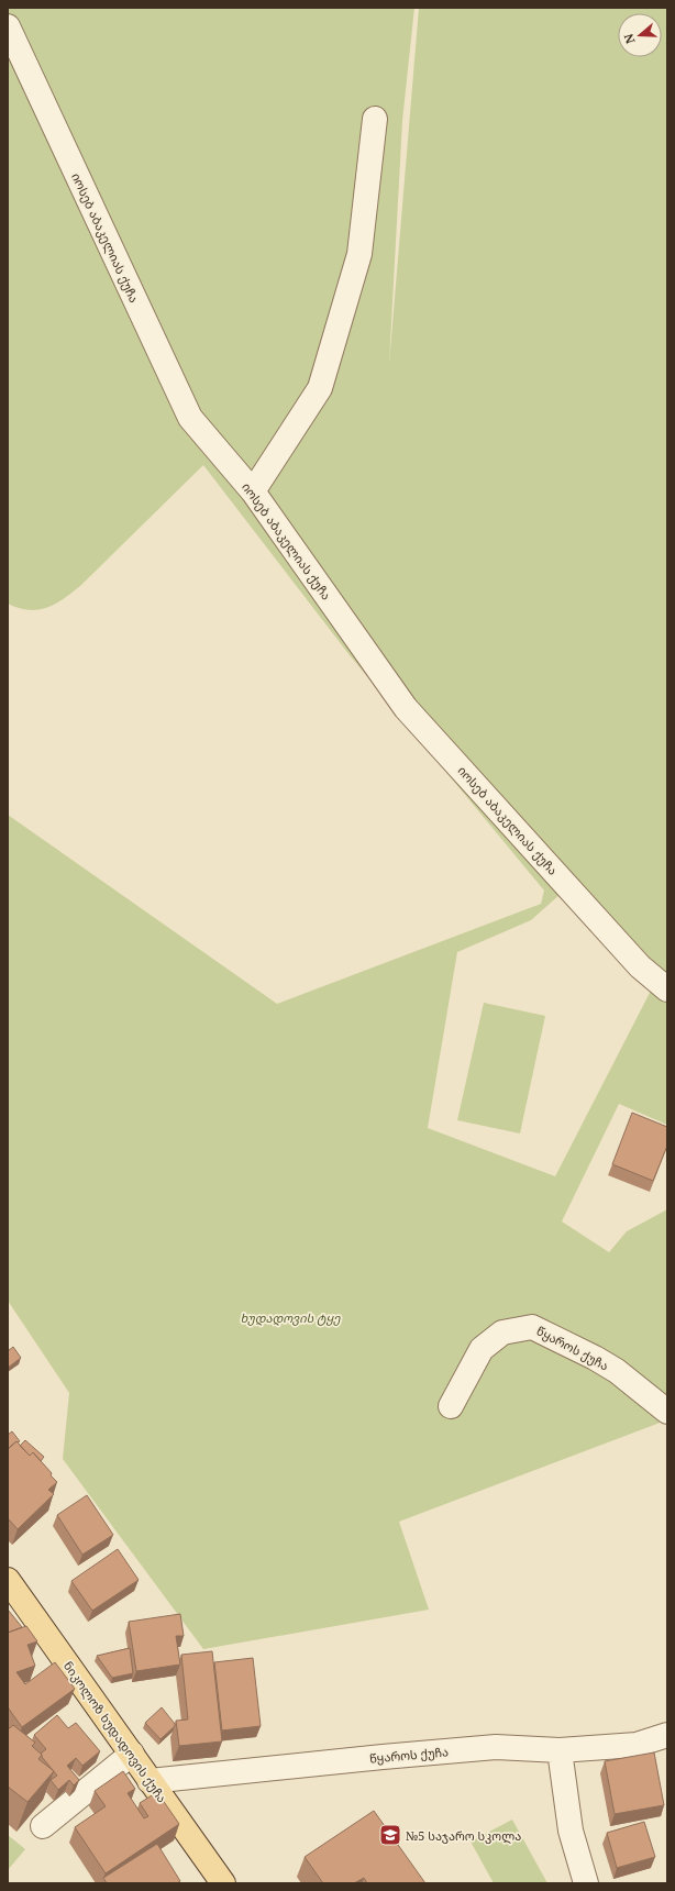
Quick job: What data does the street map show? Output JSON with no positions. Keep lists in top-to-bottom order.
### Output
{
  "streets": {
    "main road": ["ნიკოლოზ ხუდადოვის ქუჩა"],
    "street": ["იოსებ აბაკელიას ქუჩა", "წყაროს ქუჩა"]
  },
  "crossings": [
    ["წყაროს ქუჩა", "ნიკოლოზ ხუდადოვის ქუჩა"]
  ],
  "parks": ["ხუდადოვის ტყე"],
  "places": {
    "school or university": ["№5 საჯარო სკოლა"]
  },
  "north": "left"
}
